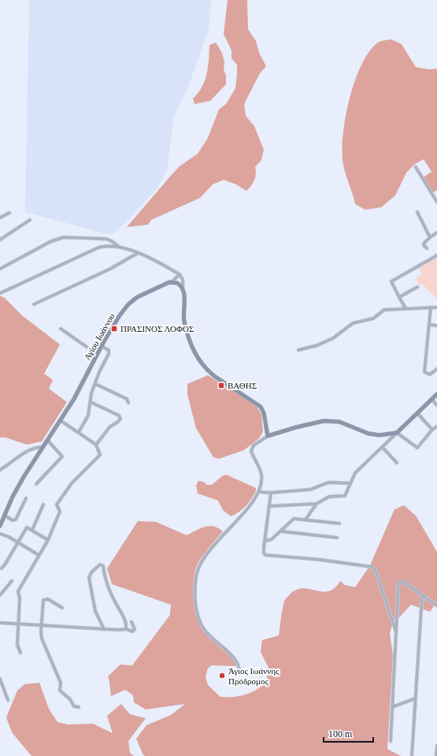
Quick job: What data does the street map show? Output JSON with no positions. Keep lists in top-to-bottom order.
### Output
{
  "streets": {
    "street": ["Αγίου Ιωάννου"]
  },
  "places": {
    "transit": ["ΠΡΑΣΙΝΟΣ ΛΟΦΟΣ", "ΒΑΘΗΣ"],
    "other": ["Άγιος Ιωάννης Πρόδρομος"]
  },
  "scale_bar": "100 m"
}
